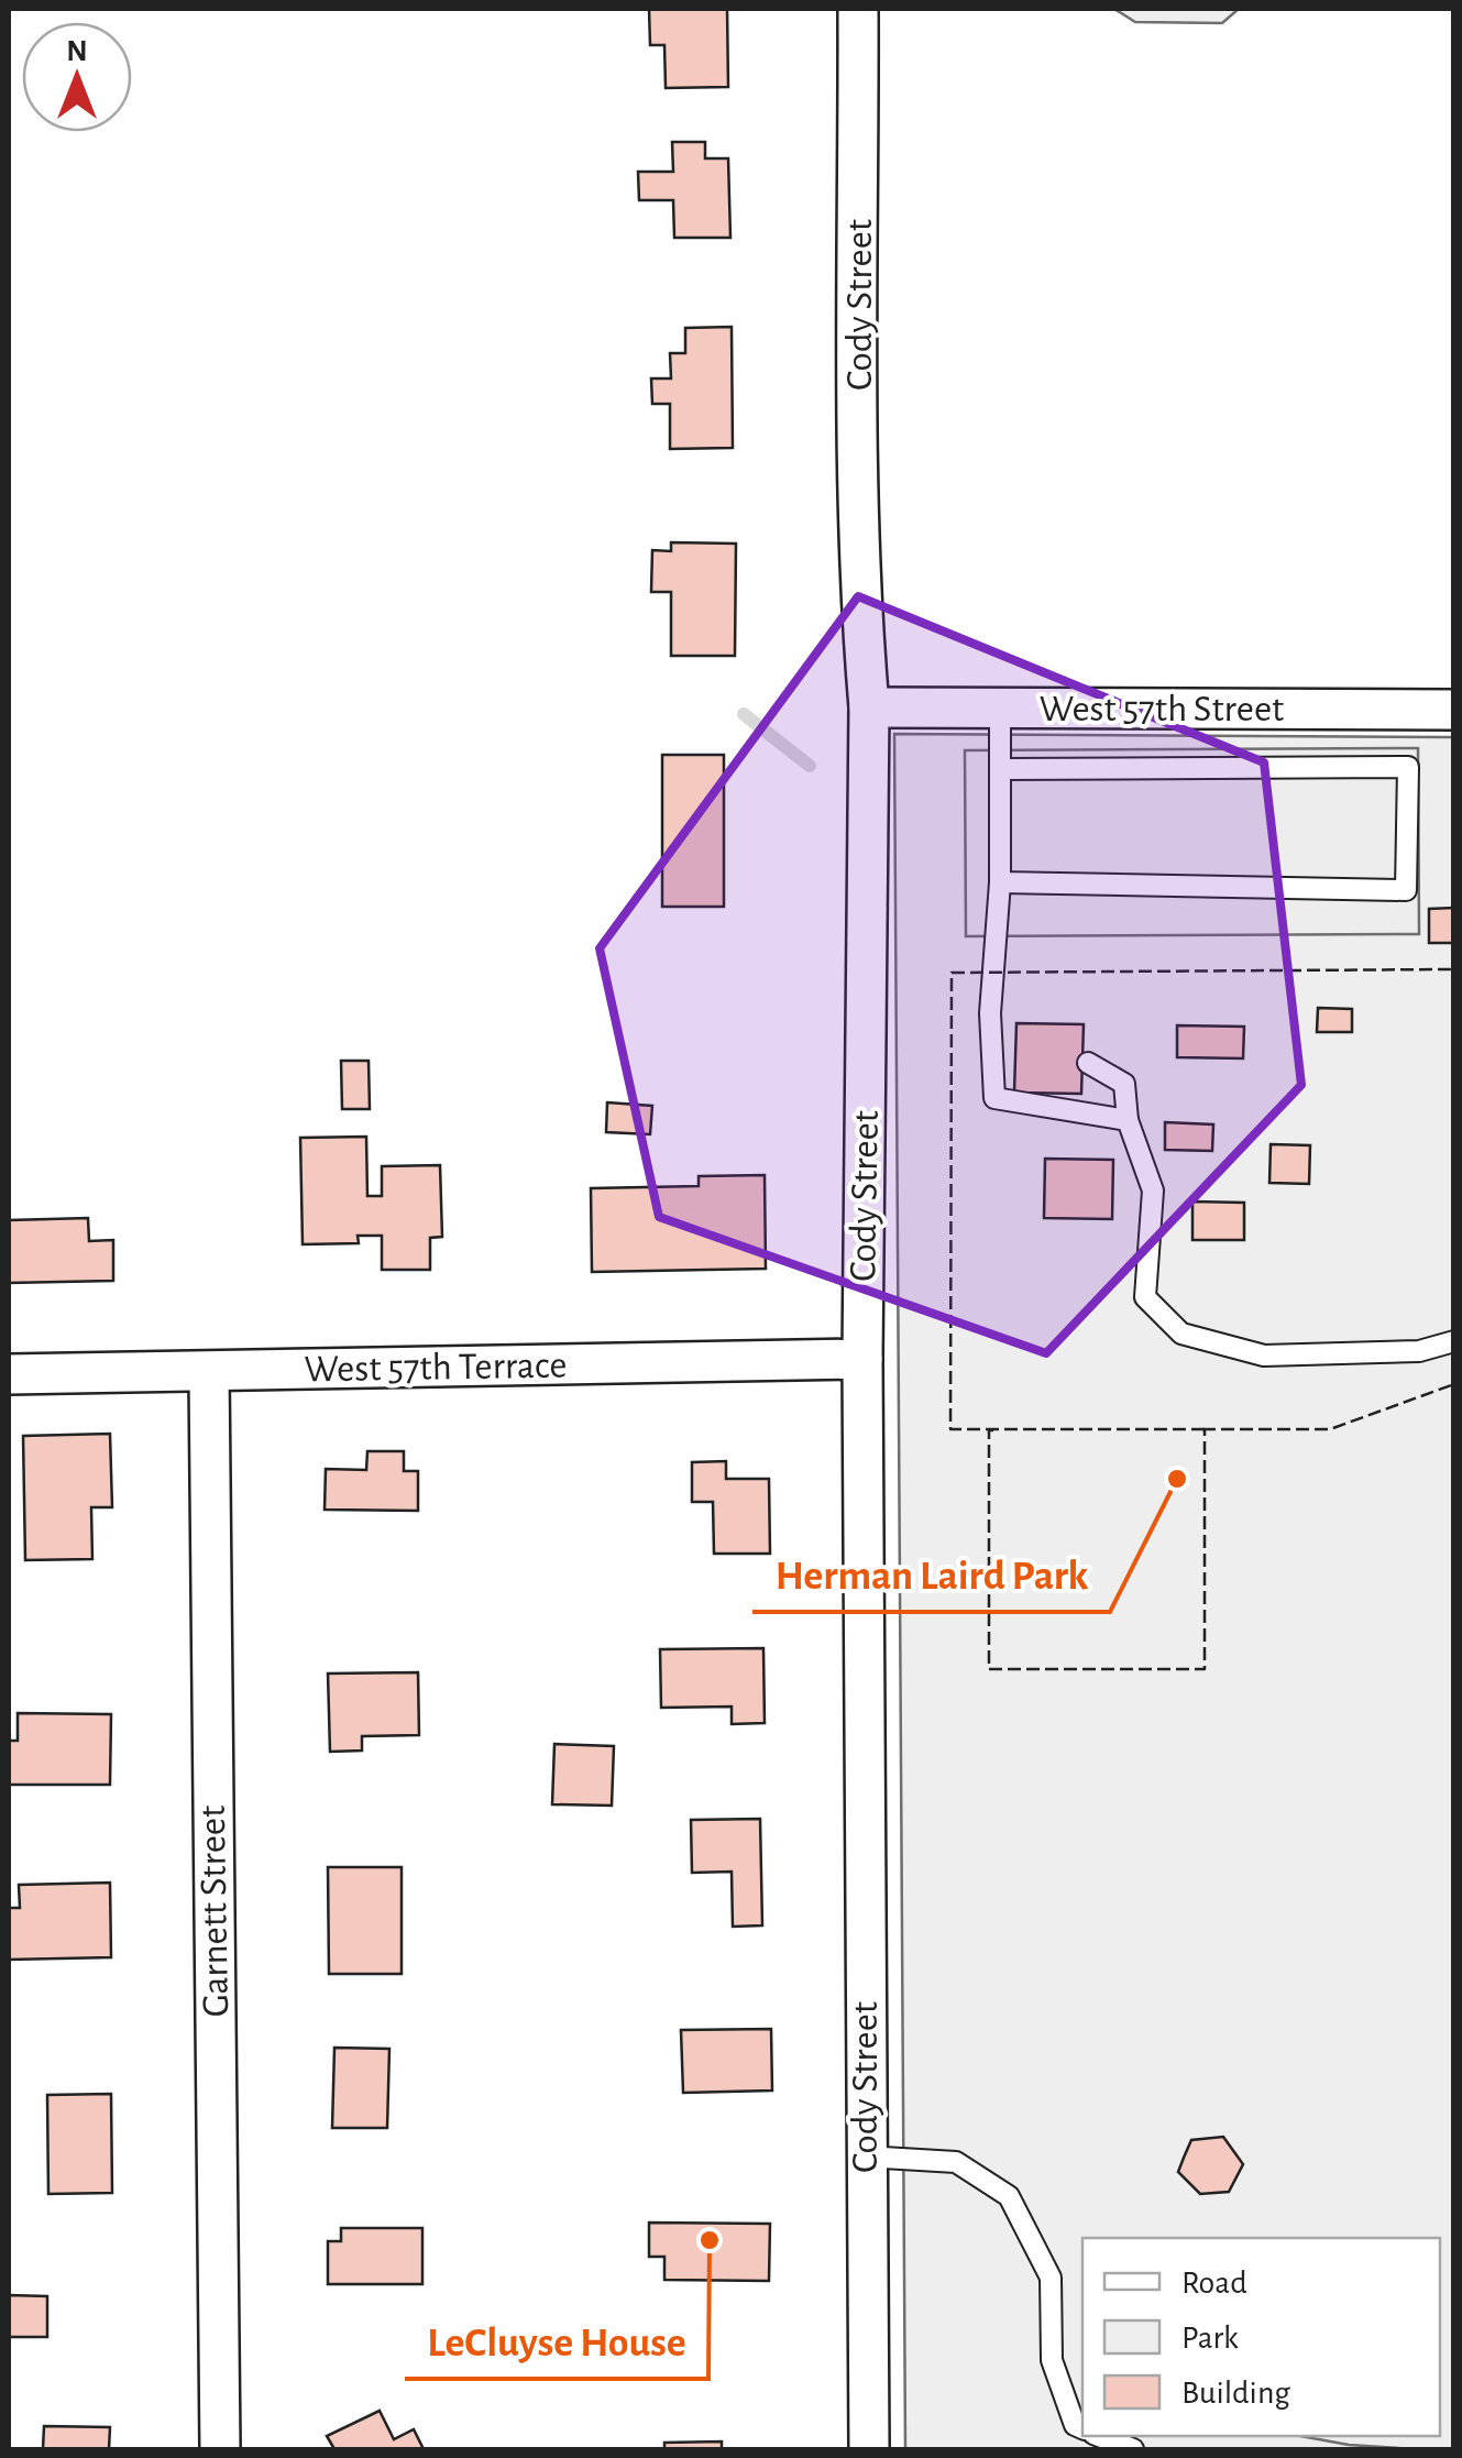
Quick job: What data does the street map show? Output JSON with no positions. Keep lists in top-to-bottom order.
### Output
{
  "streets": {
    "street": [
      "Cody Street",
      "West 57th Street",
      "West 57th Terrace",
      "Garnett Street"
    ]
  },
  "crossings": [
    ["Cody Street", "West 57th Street"],
    ["Cody Street", "West 57th Terrace"],
    ["West 57th Terrace", "Garnett Street"]
  ],
  "places": ["Herman Laird Park", "LeCluyse House"],
  "legend": ["Road", "Park", "Building"],
  "north": "top"
}
